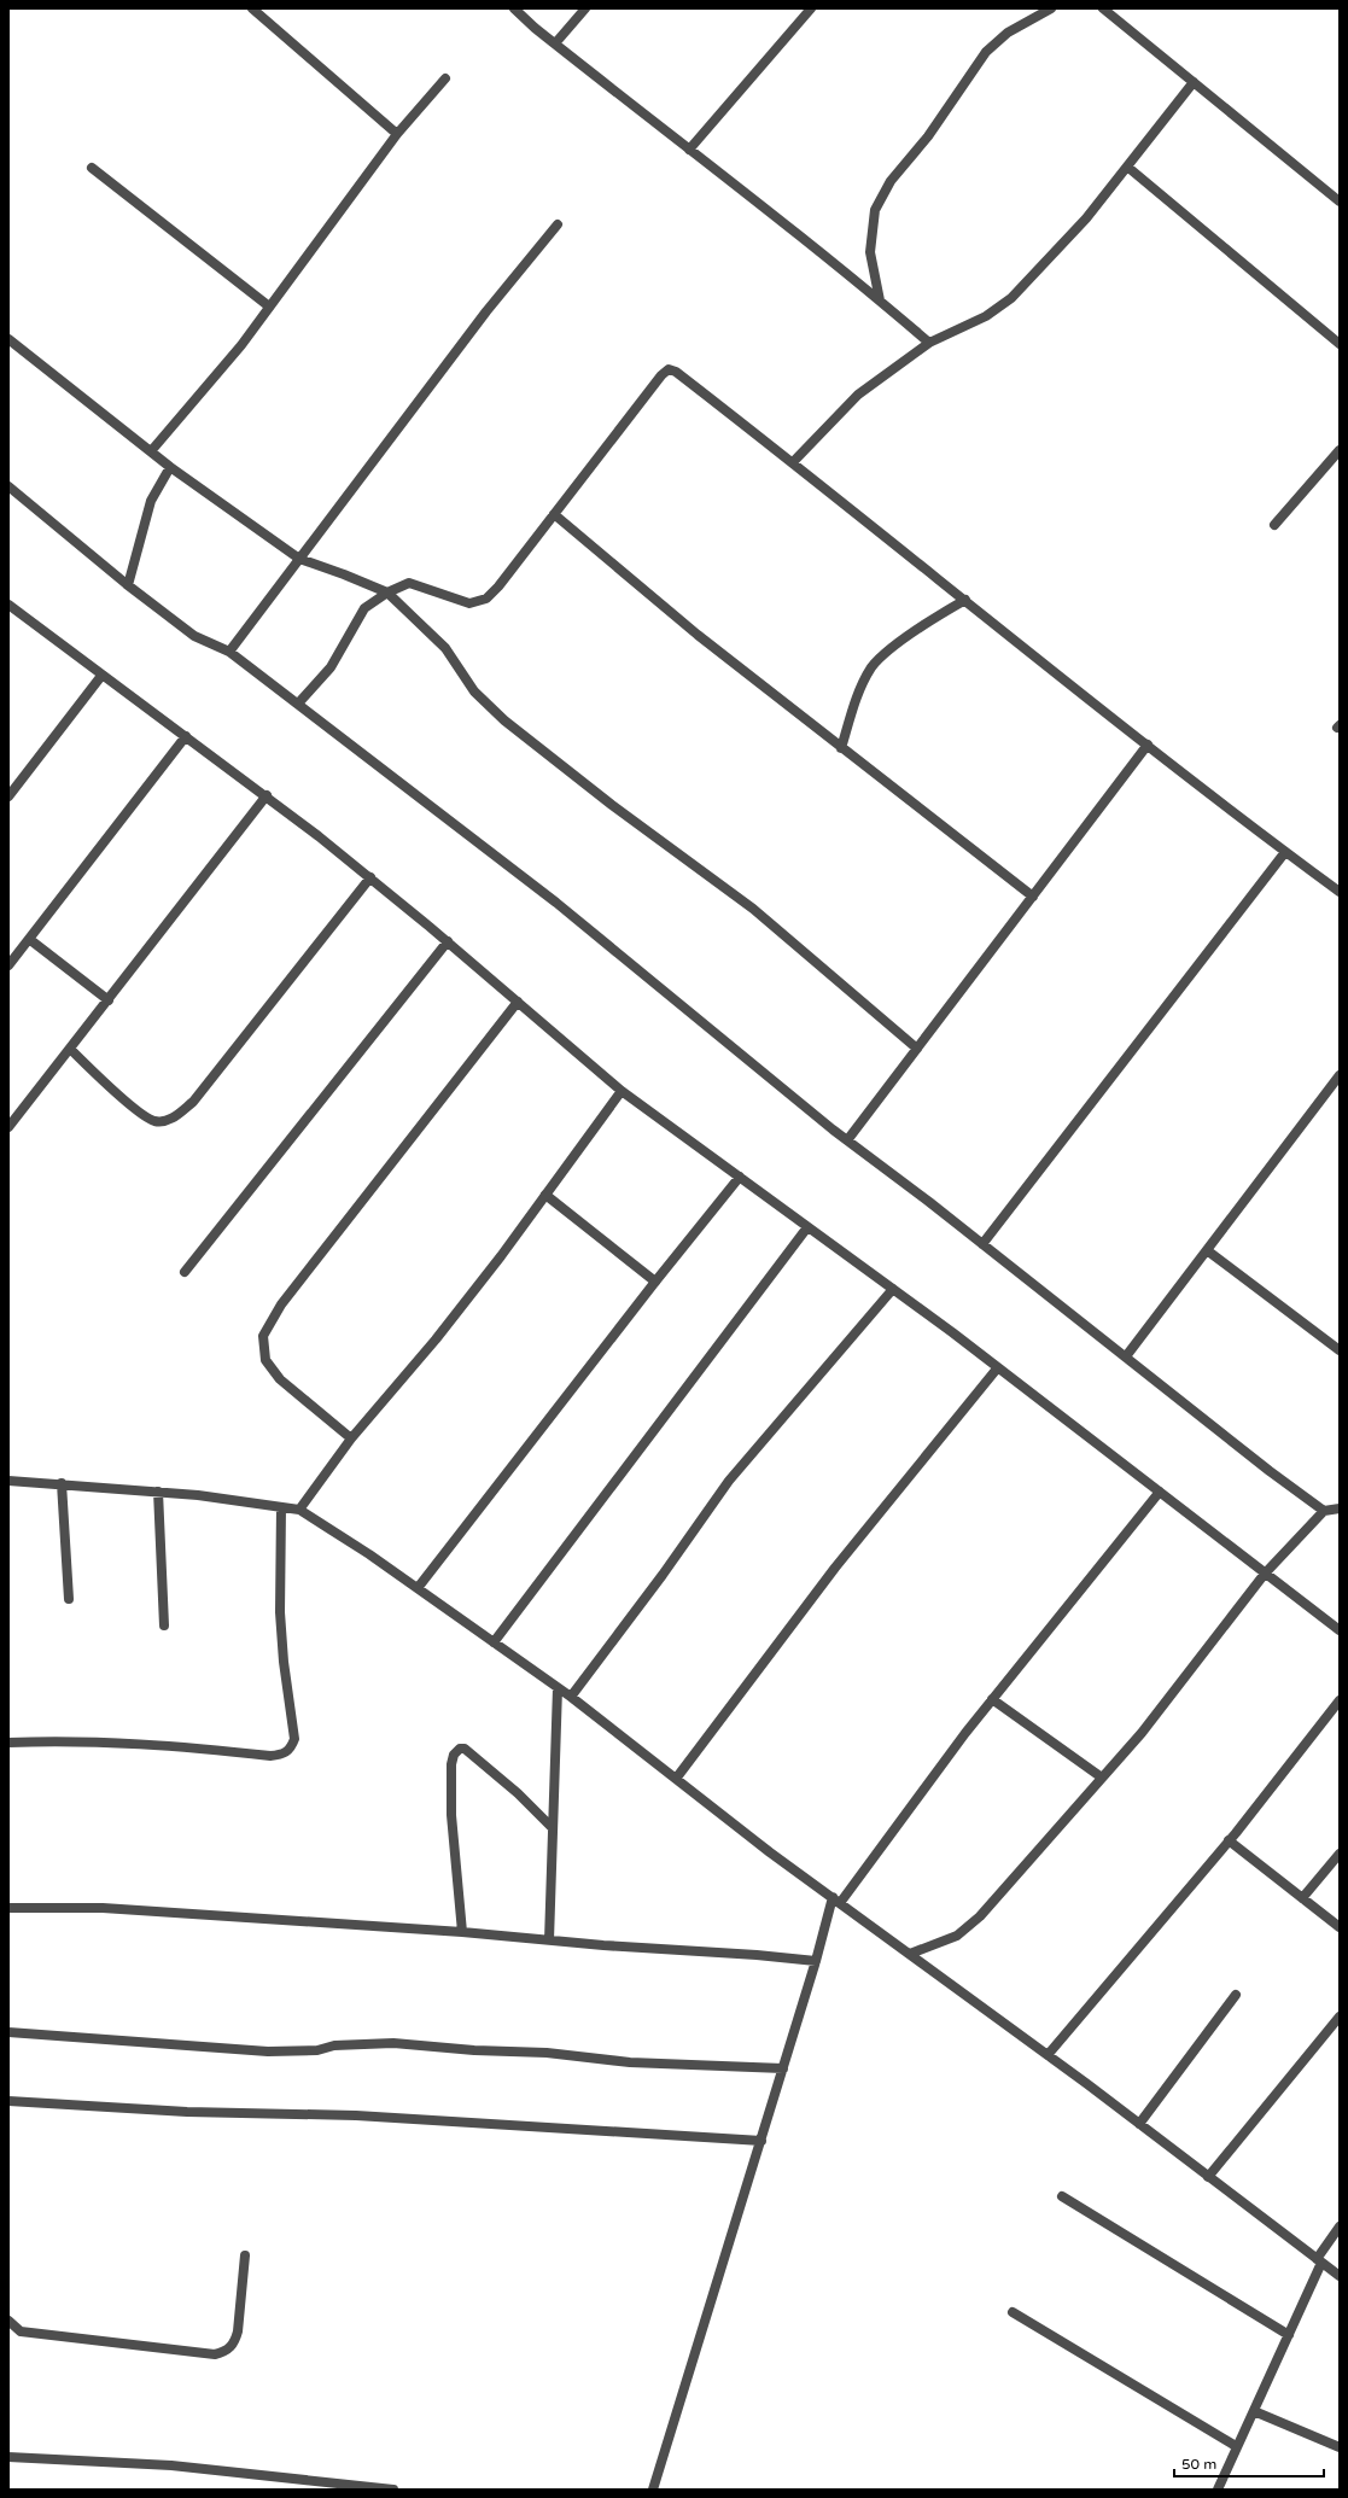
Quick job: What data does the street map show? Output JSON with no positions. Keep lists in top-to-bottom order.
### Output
{
  "scale_bar": "50 m"
}
